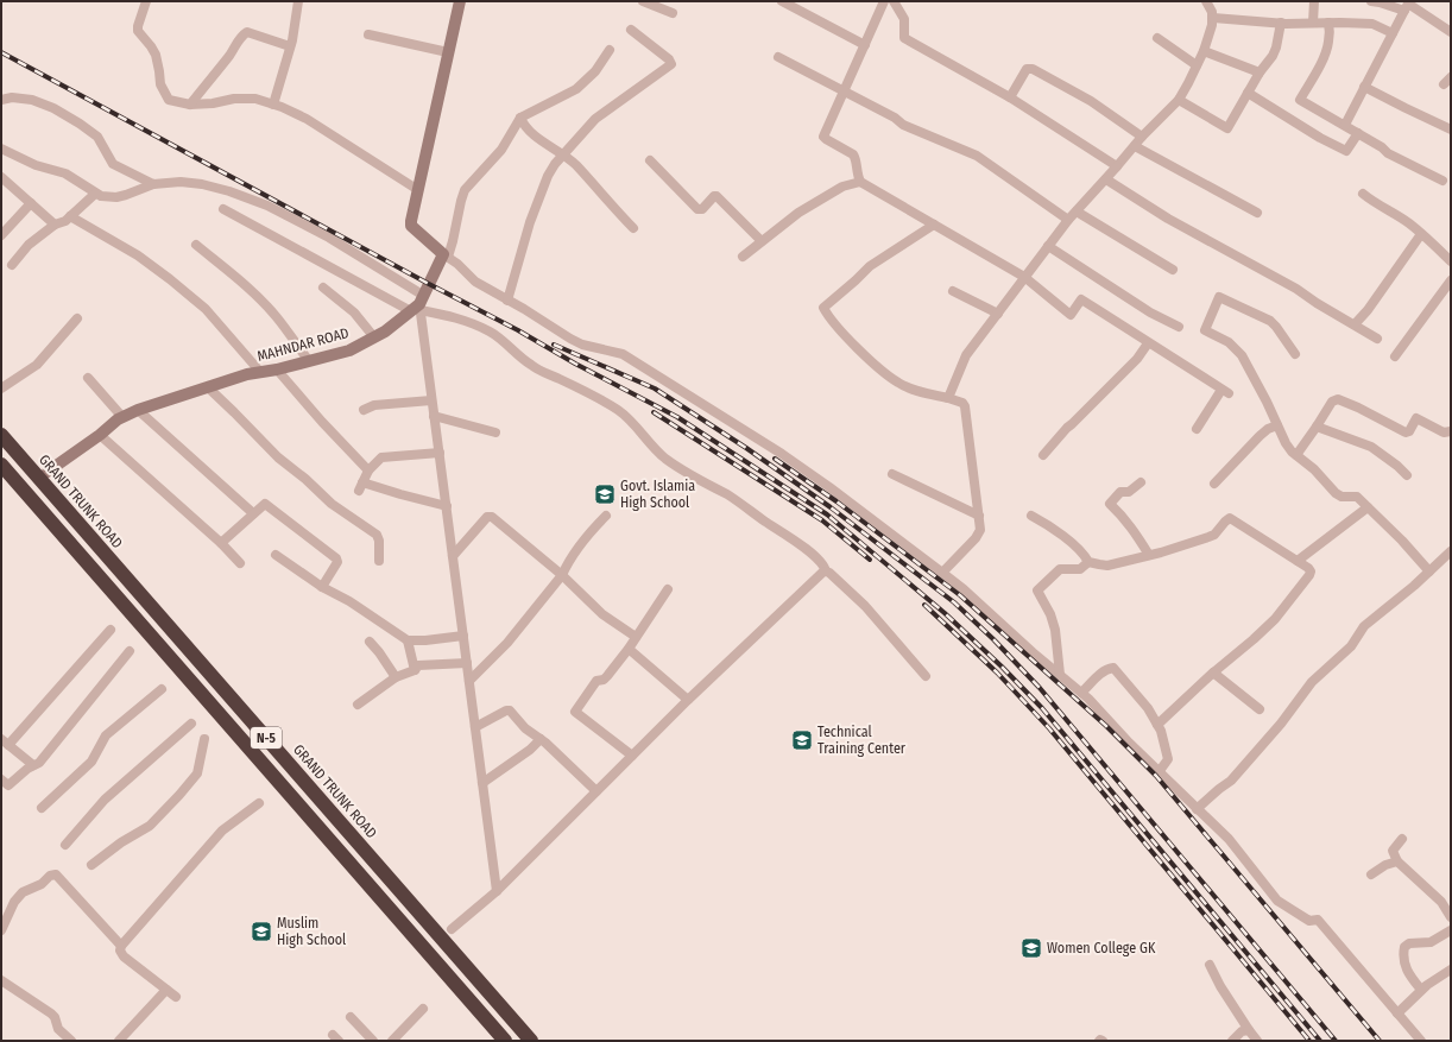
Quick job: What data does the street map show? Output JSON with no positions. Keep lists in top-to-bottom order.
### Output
{
  "streets": {
    "highway": ["GRAND TRUNK ROAD", "N-5"],
    "street": ["MAHNDAR ROAD"]
  },
  "places": {
    "school or university": [
      "Govt. Islamia High School",
      "Technical Training Center",
      "Muslim High School",
      "Women College GK"
    ]
  }
}
